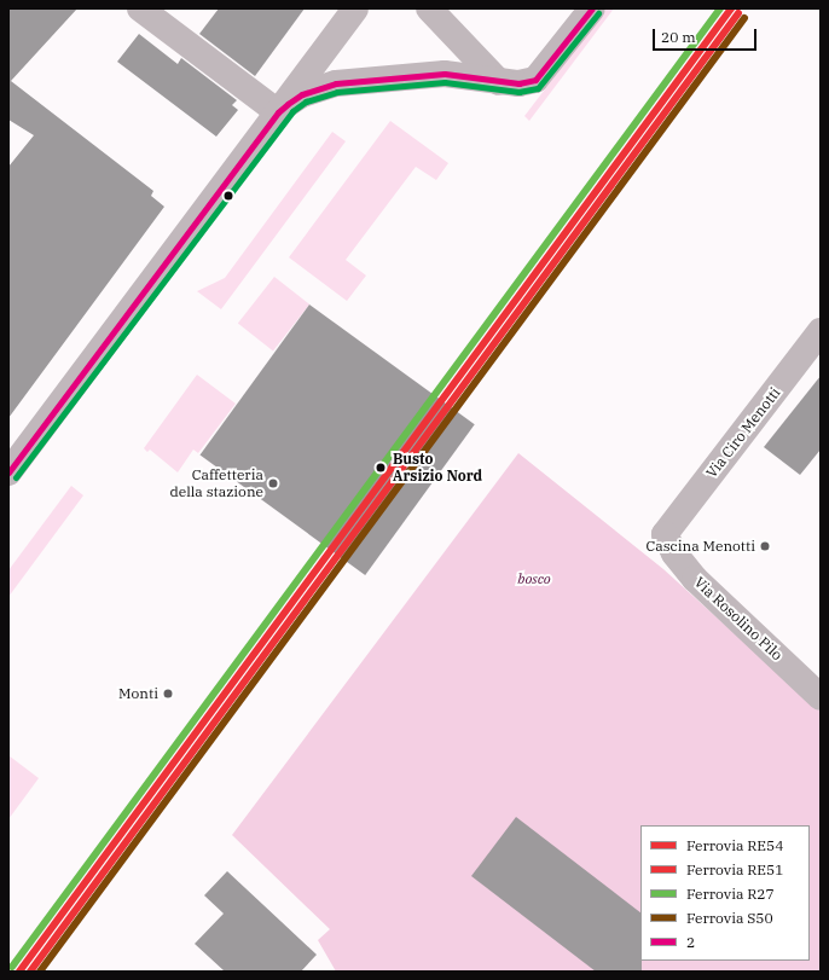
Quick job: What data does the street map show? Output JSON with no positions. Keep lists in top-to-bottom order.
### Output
{
  "streets": {
    "street": ["Via Ciro Menotti", "Via Rosolino Pilo"]
  },
  "crossings": [
    ["Via Ciro Menotti", "Via Rosolino Pilo"]
  ],
  "parks": ["bosco"],
  "places": [
    "Busto Arsizio Nord",
    "Caffetteria della stazione",
    "Cascina Menotti",
    "Monti"
  ],
  "lines": [
    "rail line RE54",
    "rail line R27",
    "transit line 2",
    "rail line RE51",
    "rail line S50"
  ],
  "legend": [
    "Ferrovia RE54",
    "Ferrovia RE51",
    "Ferrovia R27",
    "Ferrovia S50",
    "2"
  ],
  "scale_bar": "20 m"
}
